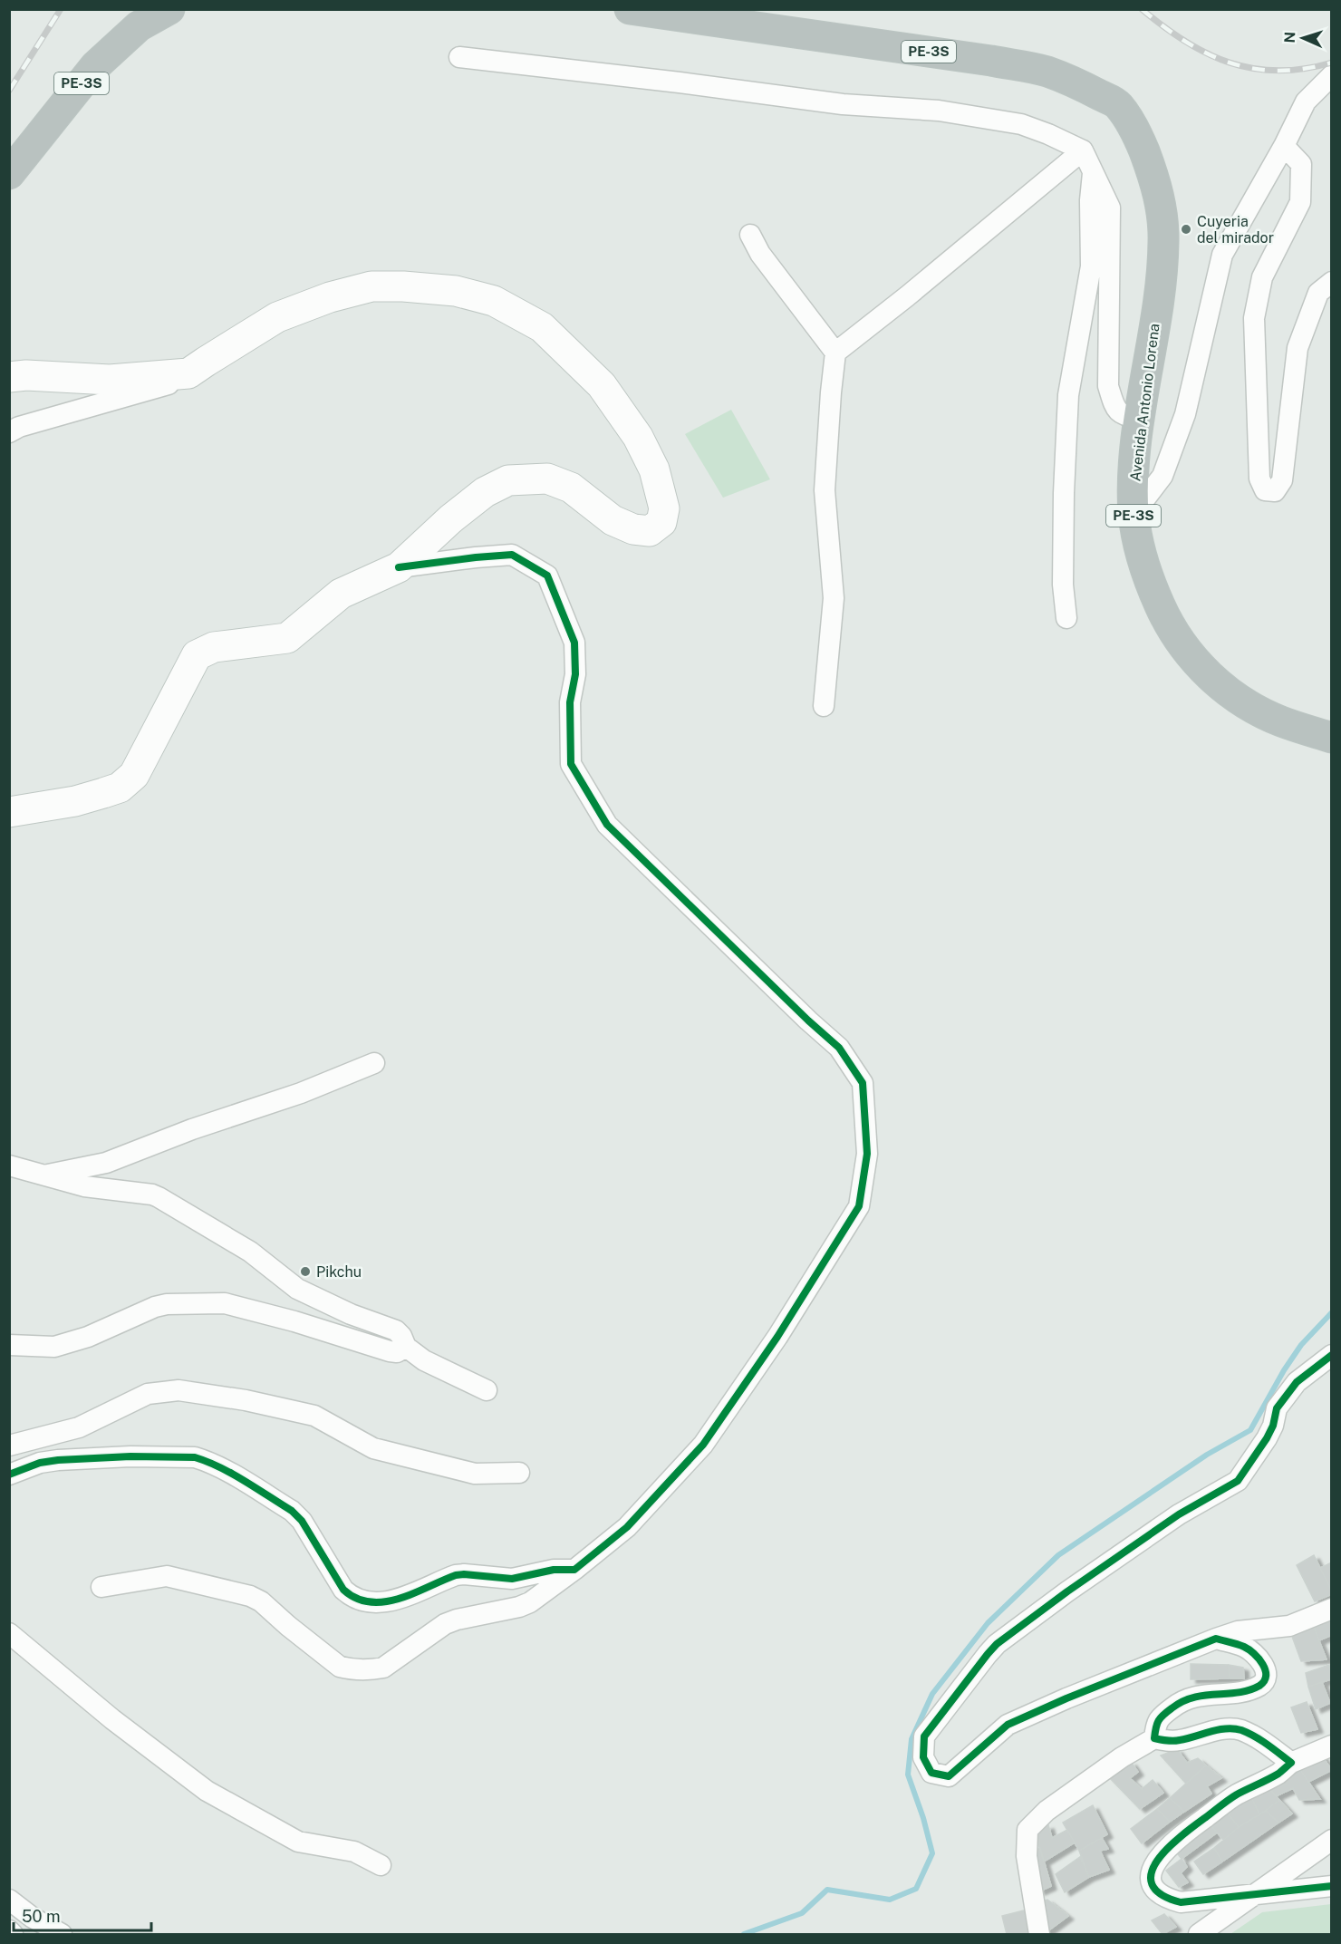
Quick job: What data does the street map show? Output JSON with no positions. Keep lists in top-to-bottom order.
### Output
{
  "streets": {
    "highway": ["PE-3S", "Avenida Antonio Lorena"]
  },
  "places": ["Cuyeria del mirador", "Pikchu"],
  "scale_bar": "50 m",
  "north": "left"
}
